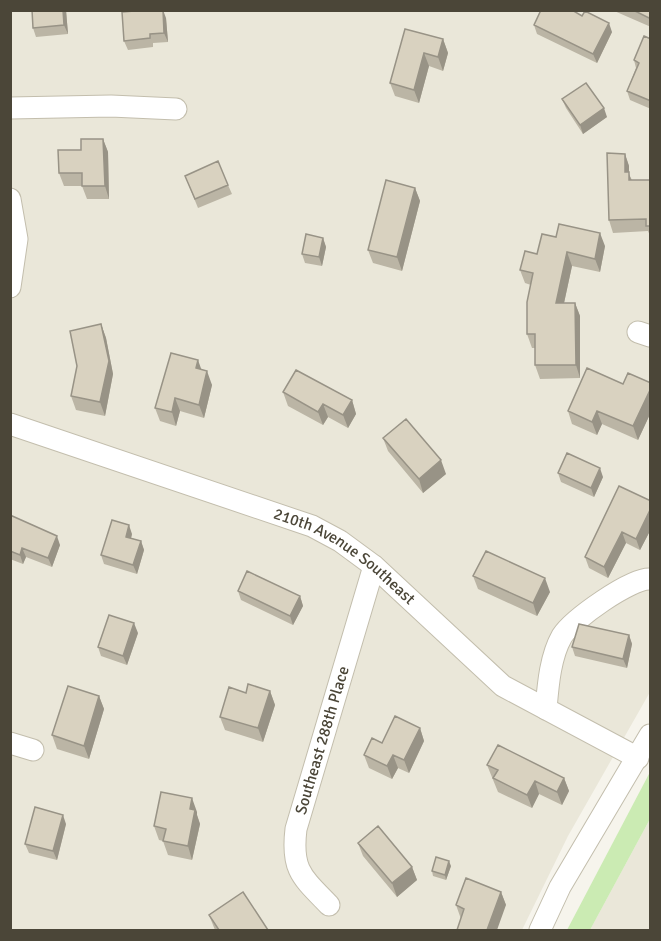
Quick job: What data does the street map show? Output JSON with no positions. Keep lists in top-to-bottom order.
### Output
{
  "streets": {
    "street": ["210th Avenue Southeast", "Southeast 288th Place"]
  },
  "crossings": [
    ["210th Avenue Southeast", "Southeast 288th Place"]
  ]
}
